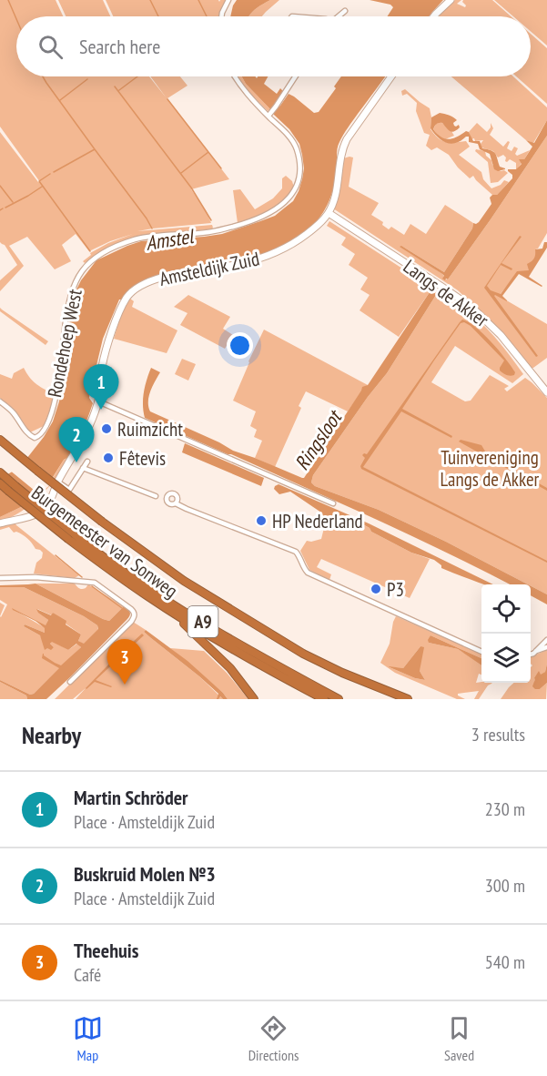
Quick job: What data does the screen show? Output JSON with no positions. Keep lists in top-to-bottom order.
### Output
{
  "streets": {
    "highway": ["Burgemeester van Sonweg", "A9"],
    "street": ["Amsteldijk Zuid", "Langs de Akker", "Rondehoep West"]
  },
  "crossings": [
    ["Amsteldijk Zuid", "Langs de Akker"],
    ["Burgemeester van Sonweg", "A9"]
  ],
  "water": ["Amstel", "Ringsloot"],
  "parks": ["Tuinvereniging Langs de Akker"],
  "places": [
    "Ruimzicht",
    "Fêtevis",
    "HP Nederland",
    "P3"
  ],
  "page": {
    "search": "Search here",
    "pins": ["1", "2", "3"],
    "heading": ["Nearby", "3 results"],
    "list": [
      {
        "mark": "1",
        "name": "Martin Schröder",
        "note": "Place · Amsteldijk Zuid",
        "value": "230 m"
      },
      {
        "mark": "2",
        "name": "Buskruid Molen №3",
        "note": "Place · Amsteldijk Zuid",
        "value": "300 m"
      },
      {
        "mark": "3",
        "name": "Theehuis",
        "note": "Café",
        "value": "540 m"
      }
    ],
    "nav": ["Map", "Directions", "Saved"]
  }
}
